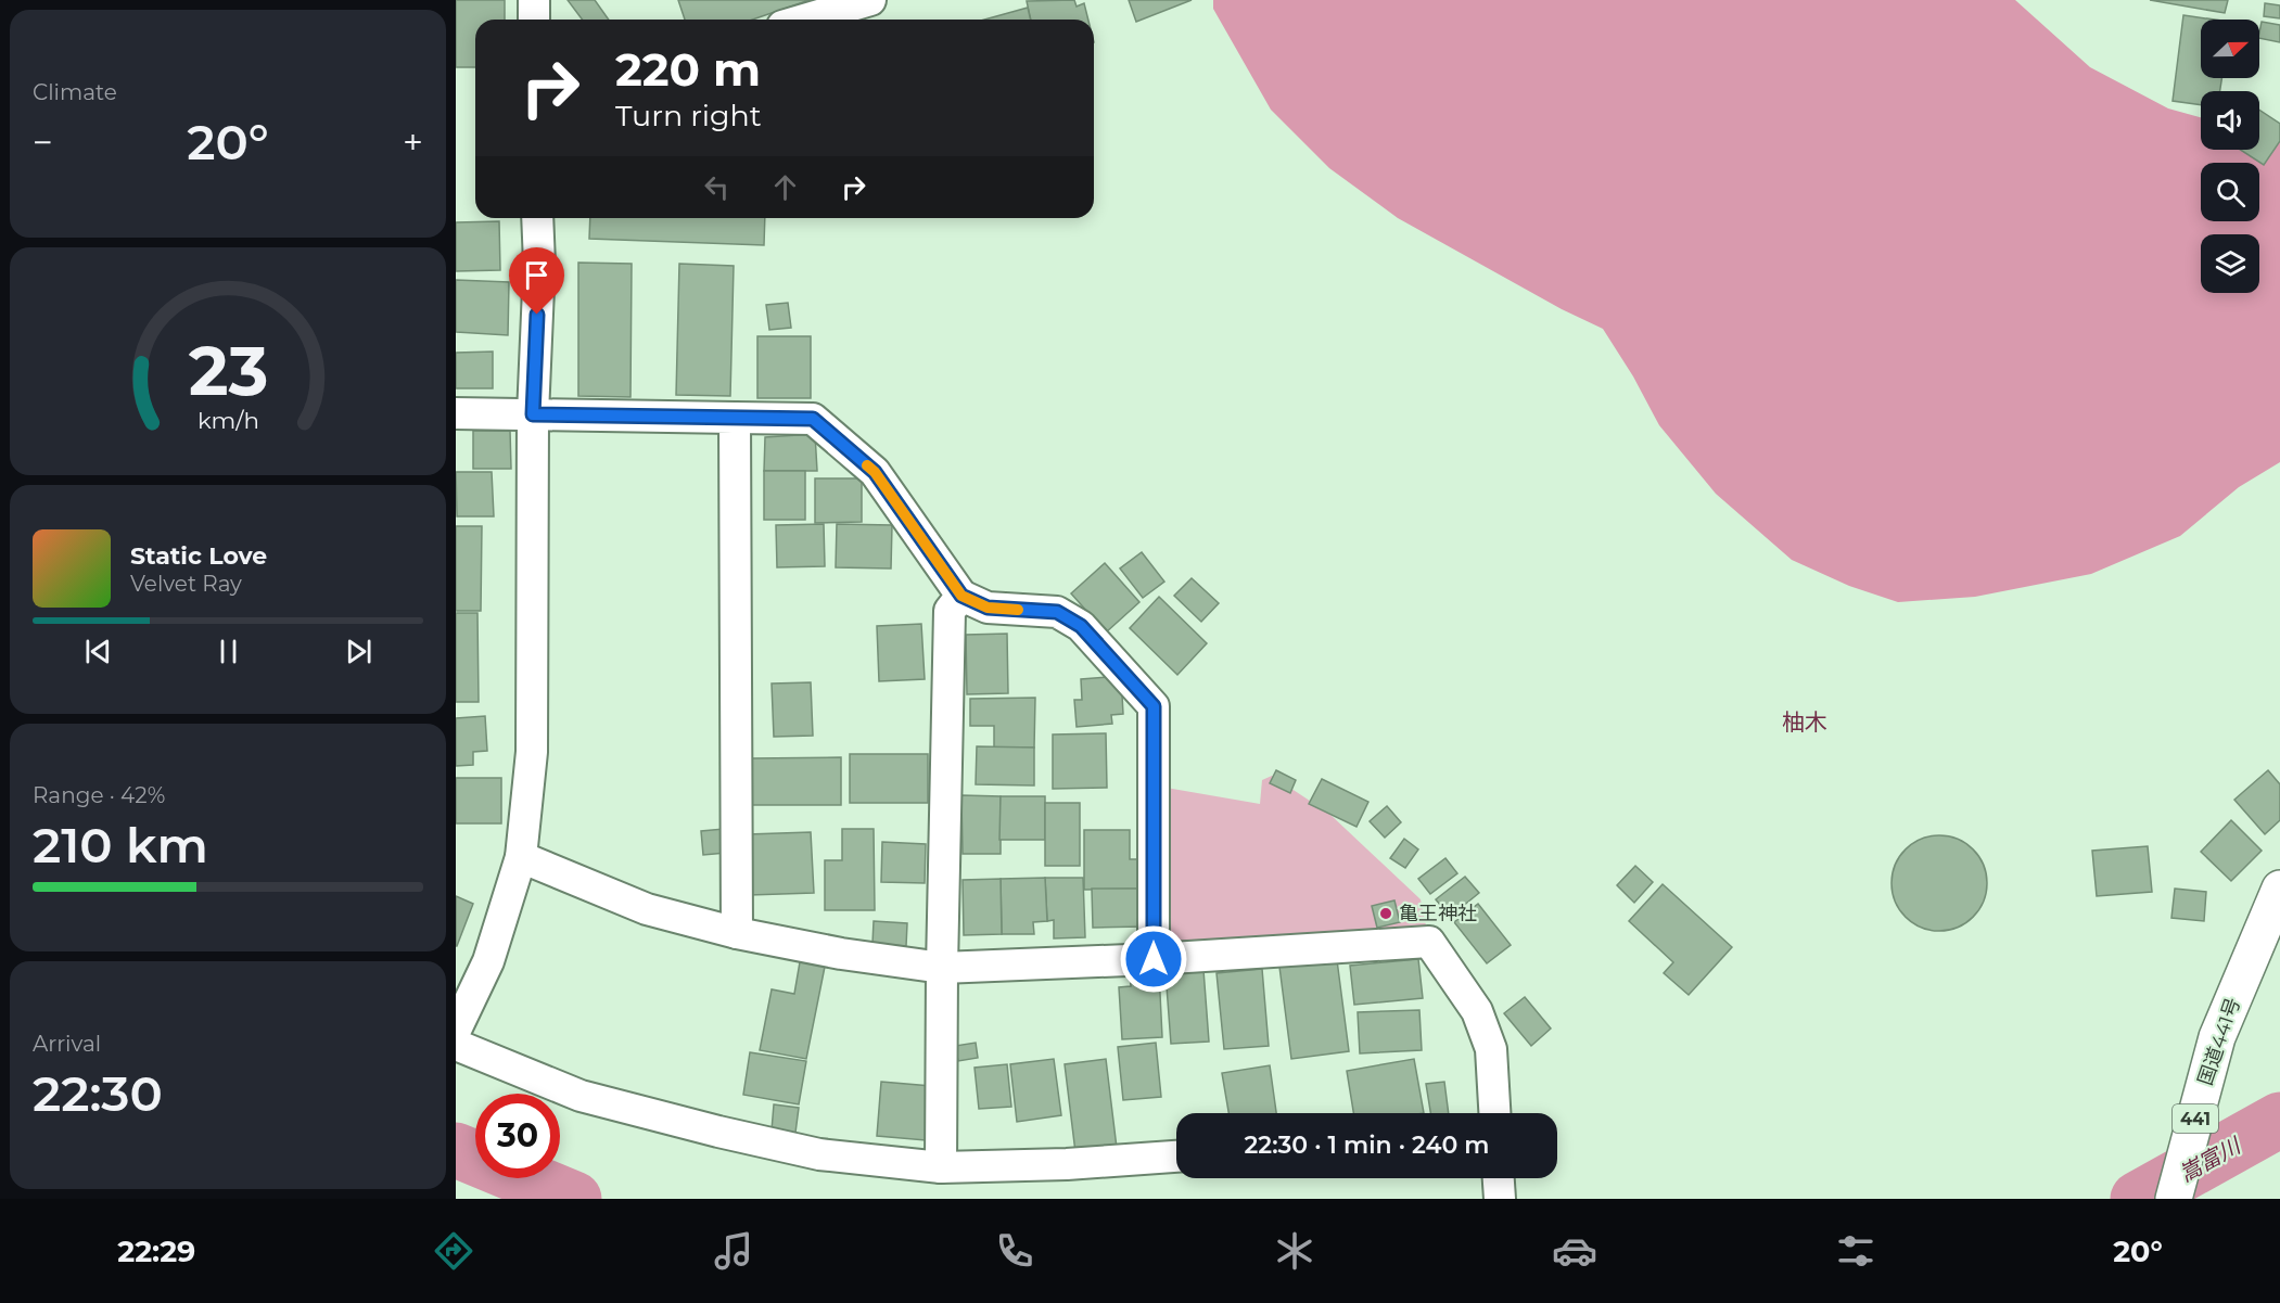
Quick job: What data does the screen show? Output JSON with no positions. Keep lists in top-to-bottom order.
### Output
{
  "streets": {
    "highway": ["国道441号", "441"]
  },
  "districts": ["柚木"],
  "water": ["嵩富川"],
  "places": ["亀王神社"],
  "north": "right",
  "page": {
    "tile": [
      "Climate",
      ["Range · 42%", "210 km"],
      ["Arrival", "22:30"]
    ],
    "turn": ["220 m", "Turn right"],
    "heat": ["−", "20°", "+"],
    "song": ["Static Love", "Velvet Ray"],
    "limit": "30",
    "trip": "22:30 · 1 min · 240 m",
    "tabs": ["22:29", "20°"],
    "gauge": ["23", "km/h"]
  }
}
